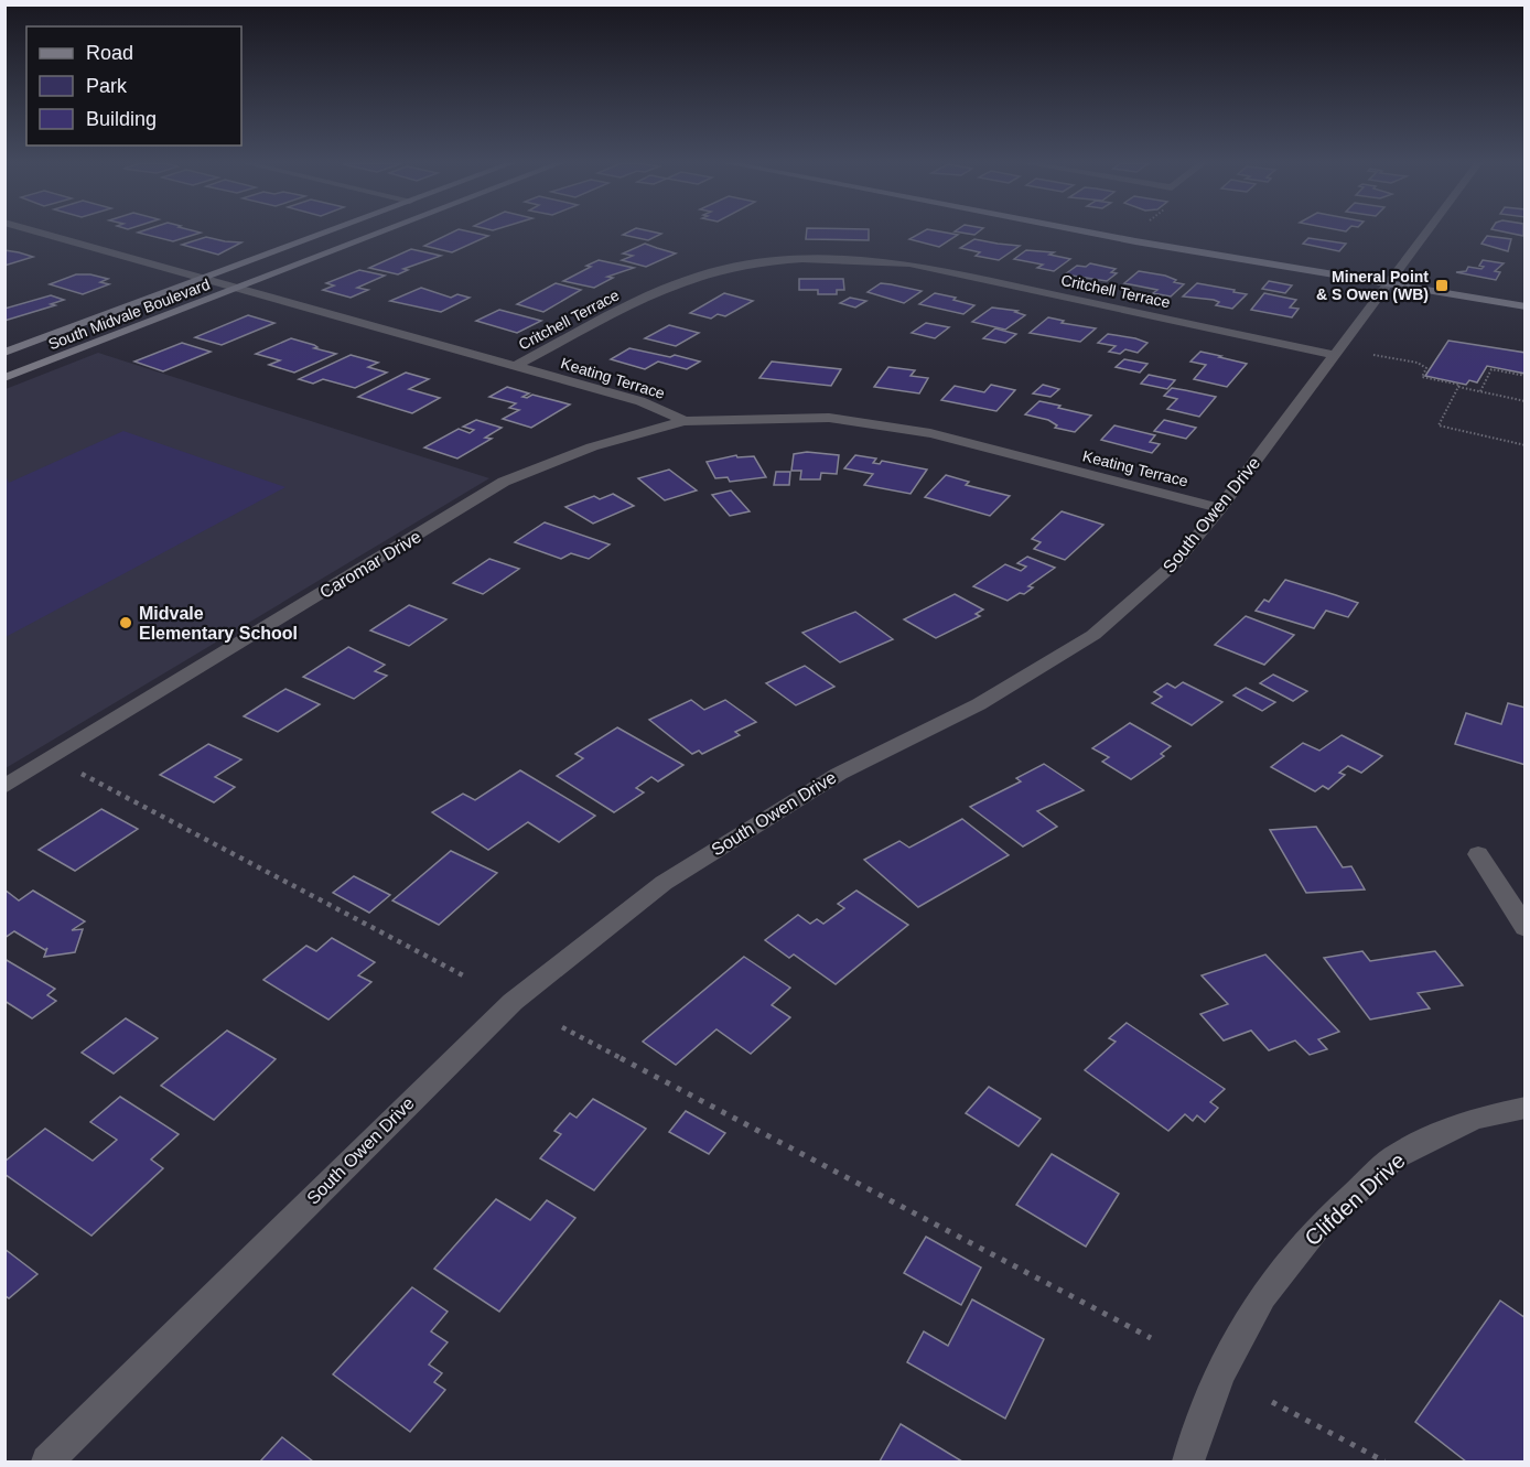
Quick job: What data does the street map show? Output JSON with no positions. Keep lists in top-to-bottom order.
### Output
{
  "streets": {
    "main road": ["South Midvale Boulevard"],
    "street": [
      "Critchell Terrace",
      "Keating Terrace",
      "South Owen Drive",
      "Caromar Drive",
      "Clifden Drive"
    ]
  },
  "crossings": [
    ["Critchell Terrace", "Keating Terrace"],
    ["Critchell Terrace", "South Owen Drive"],
    ["South Midvale Boulevard", "Keating Terrace"],
    ["Keating Terrace", "South Owen Drive"],
    ["Keating Terrace", "Caromar Drive"]
  ],
  "places": {
    "transit": ["Mineral Point & S Owen (WB)"],
    "other": ["Midvale Elementary School"]
  },
  "legend": ["Road", "Park", "Building"]
}
